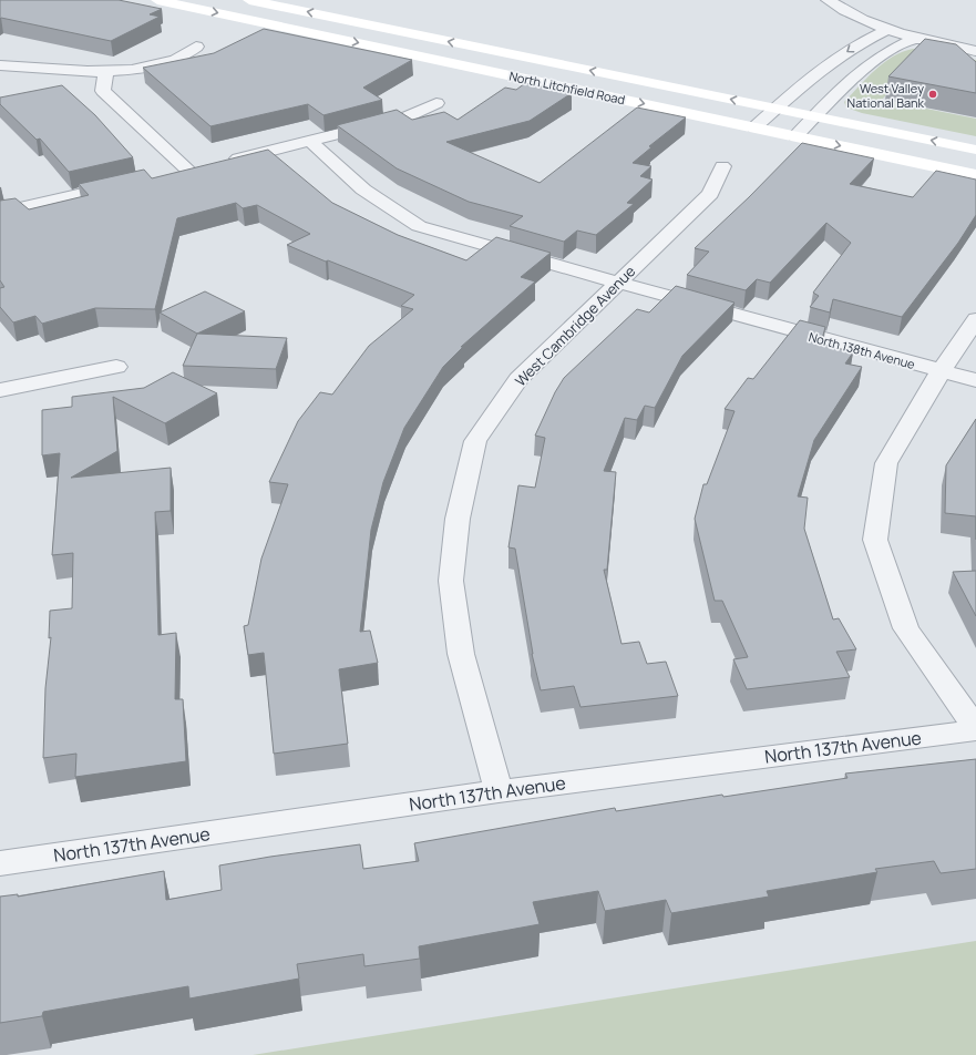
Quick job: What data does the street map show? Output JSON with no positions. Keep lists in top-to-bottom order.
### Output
{
  "streets": {
    "main road": ["North Litchfield Road"],
    "street": ["West Cambridge Avenue", "North 138th Avenue", "North 137th Avenue"]
  },
  "crossings": [
    ["West Cambridge Avenue", "North 138th Avenue"],
    ["West Cambridge Avenue", "North 137th Avenue"]
  ],
  "places": ["West Valley National Bank"]
}
